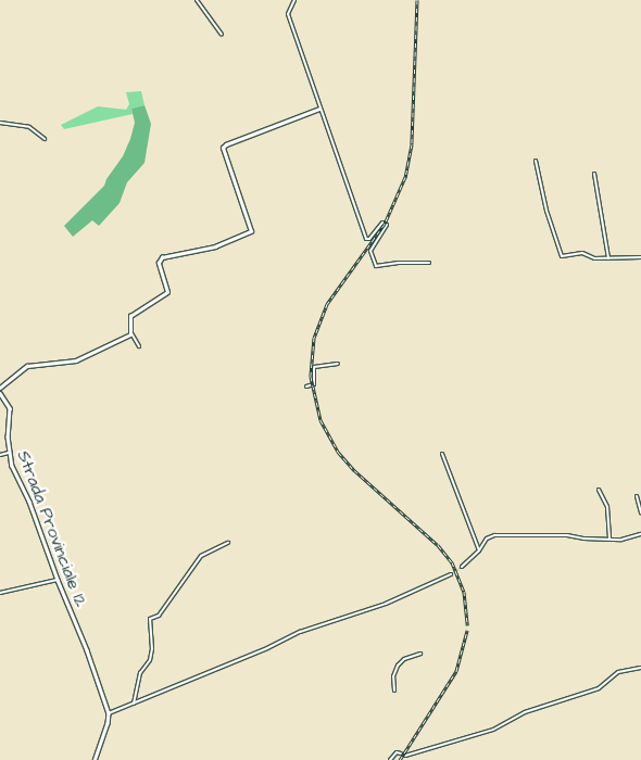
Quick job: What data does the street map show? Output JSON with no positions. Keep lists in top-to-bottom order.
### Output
{
  "streets": {
    "street": ["Strada Provinciale 12"]
  }
}
